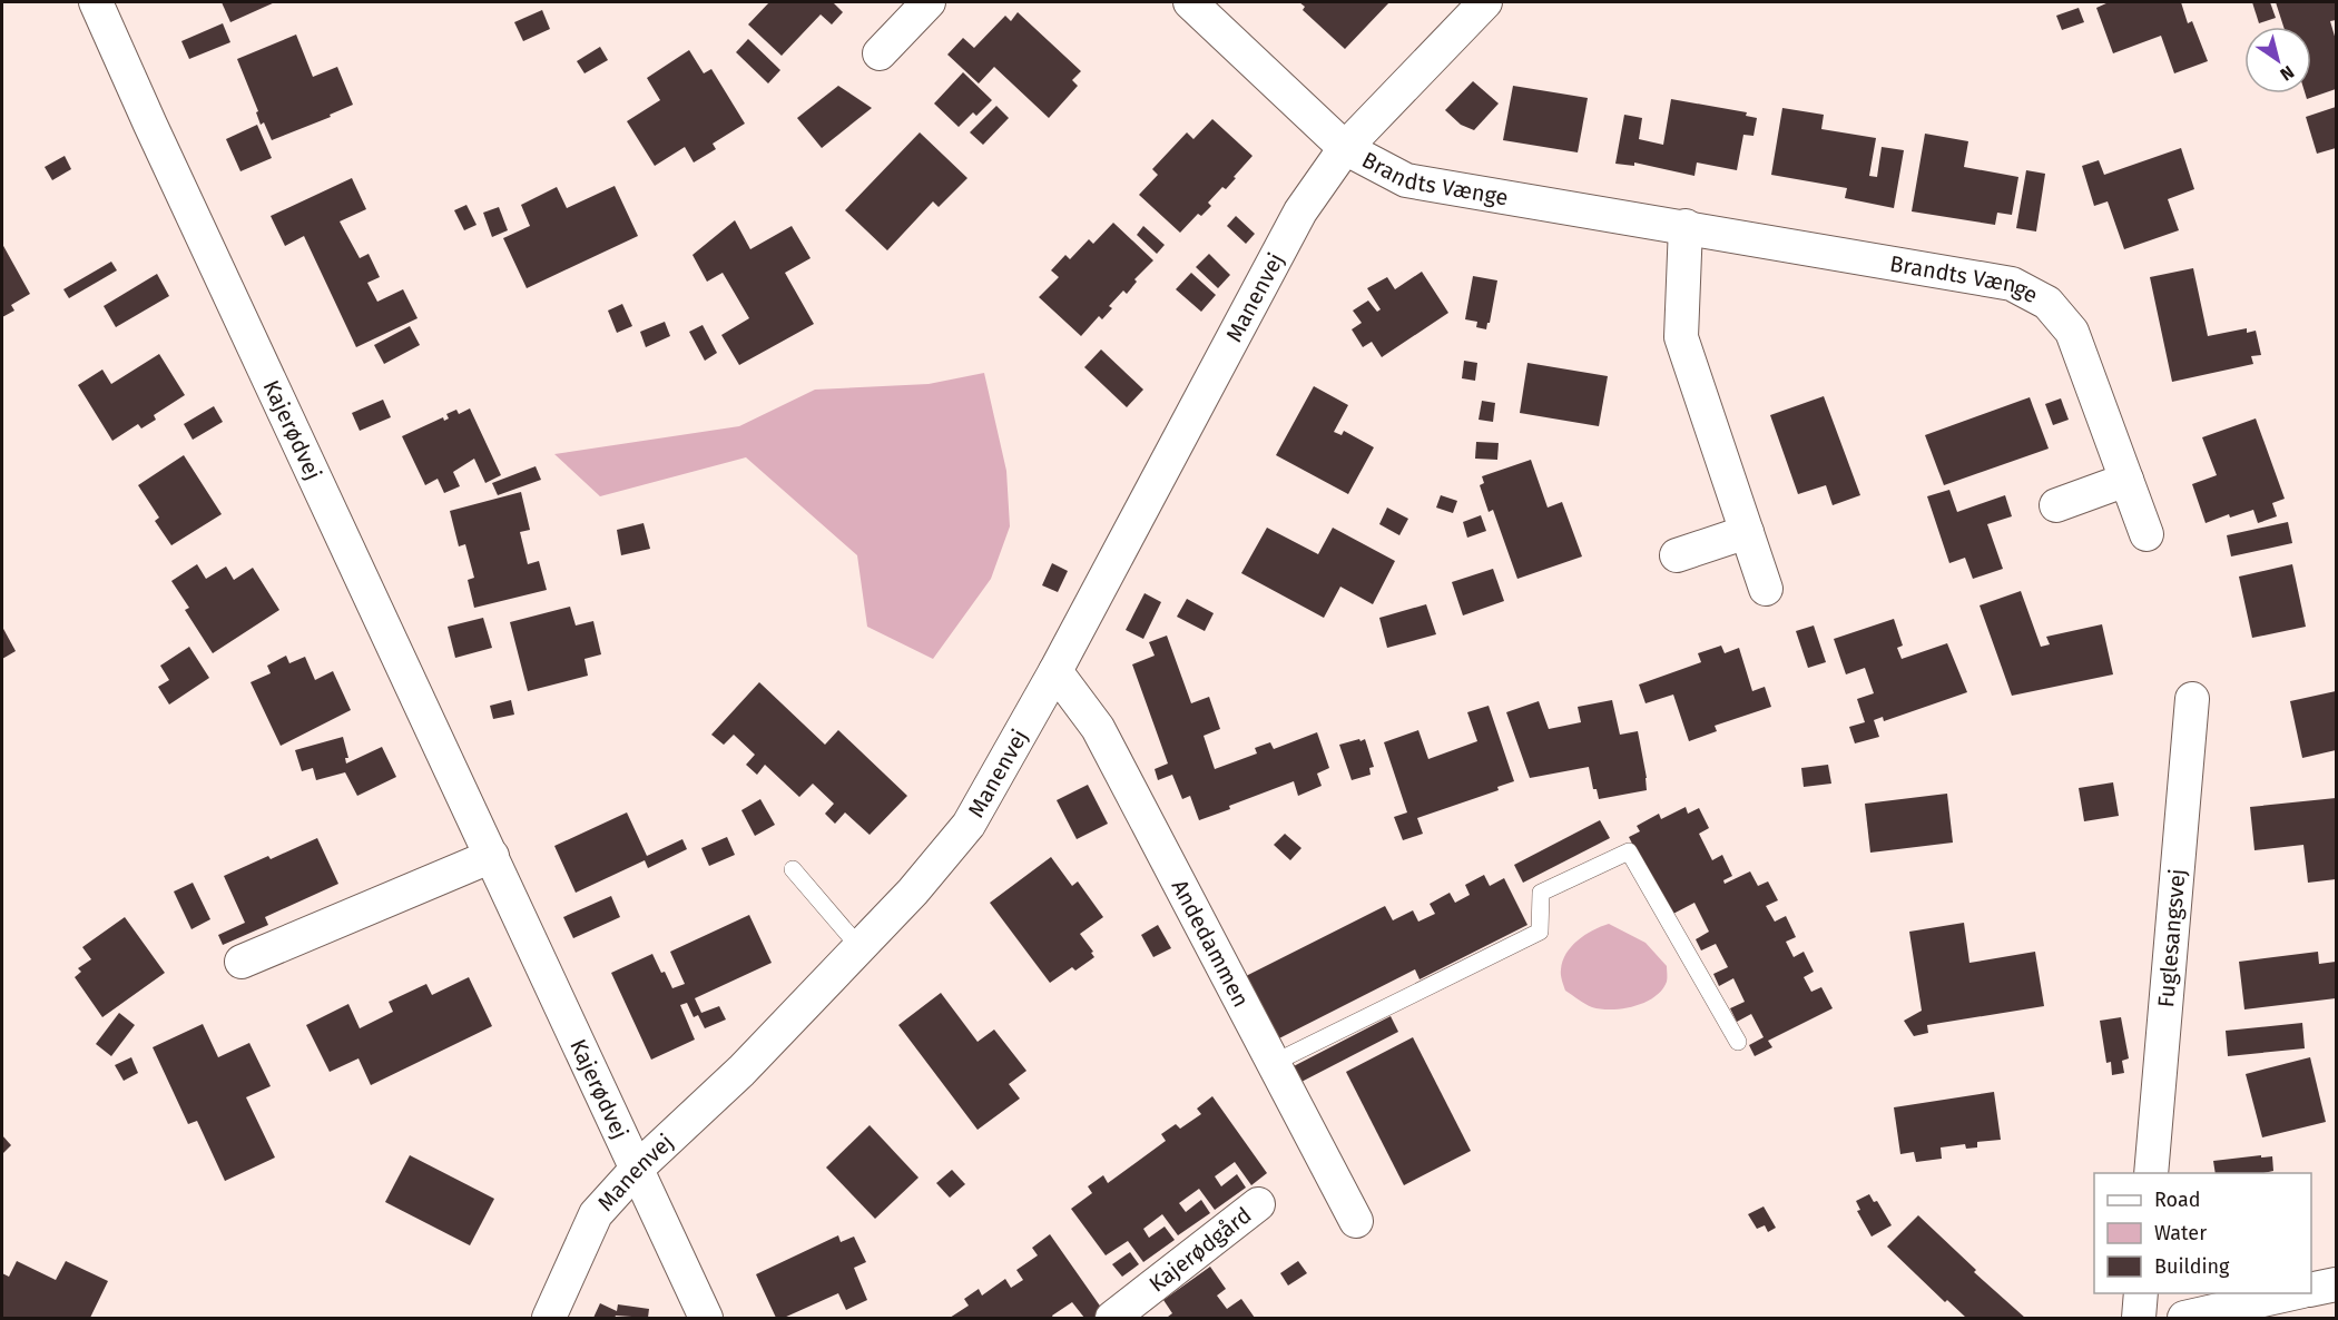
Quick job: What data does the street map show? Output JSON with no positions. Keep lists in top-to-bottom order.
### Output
{
  "streets": {
    "street": [
      "Brandts Vænge",
      "Manenvej",
      "Kajerødvej",
      "Fuglesangsvej",
      "Andedammen",
      "Kajerødgård"
    ]
  },
  "crossings": [
    ["Brandts Vænge", "Manenvej"],
    ["Manenvej", "Kajerødvej"],
    ["Manenvej", "Andedammen"]
  ],
  "legend": ["Road", "Water", "Building"],
  "north": "bottom right"
}
